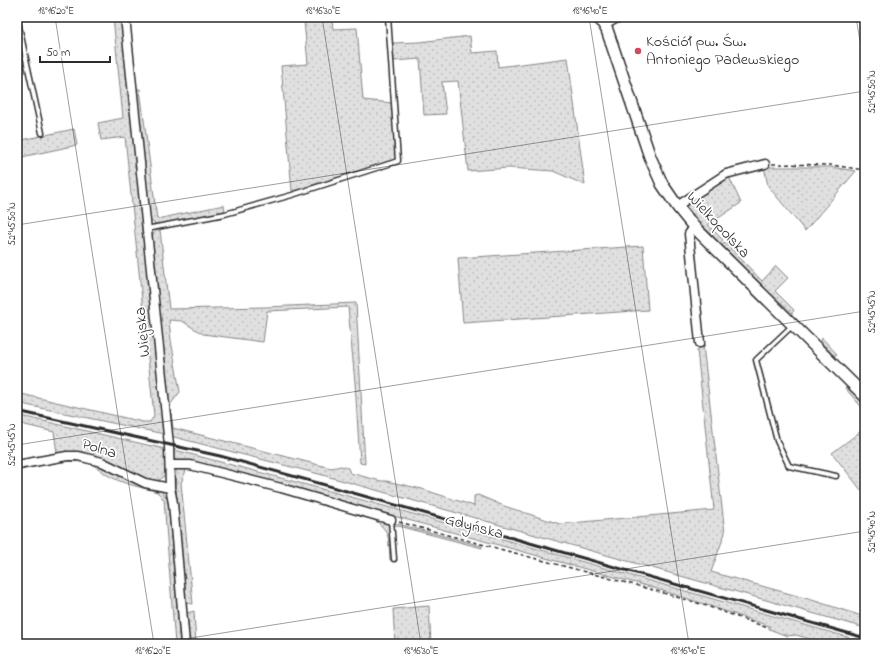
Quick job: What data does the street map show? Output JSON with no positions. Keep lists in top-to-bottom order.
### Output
{
  "streets": {
    "street": ["Wielkopolska", "Wiejska", "Polna"],
    "path": ["Gdyńska"]
  },
  "crossings": [
    ["Wiejska", "Polna"]
  ],
  "places": ["Kościół pw. Św. Antoniego Padewskiego"],
  "scale_bar": "50 m",
  "coordinates": [
    "18°16'20\"E",
    "18°16'30\"E",
    "18°16'40\"E",
    "52°45'50\"N",
    "52°45'45\"N",
    "52°45'40\"N"
  ]
}
